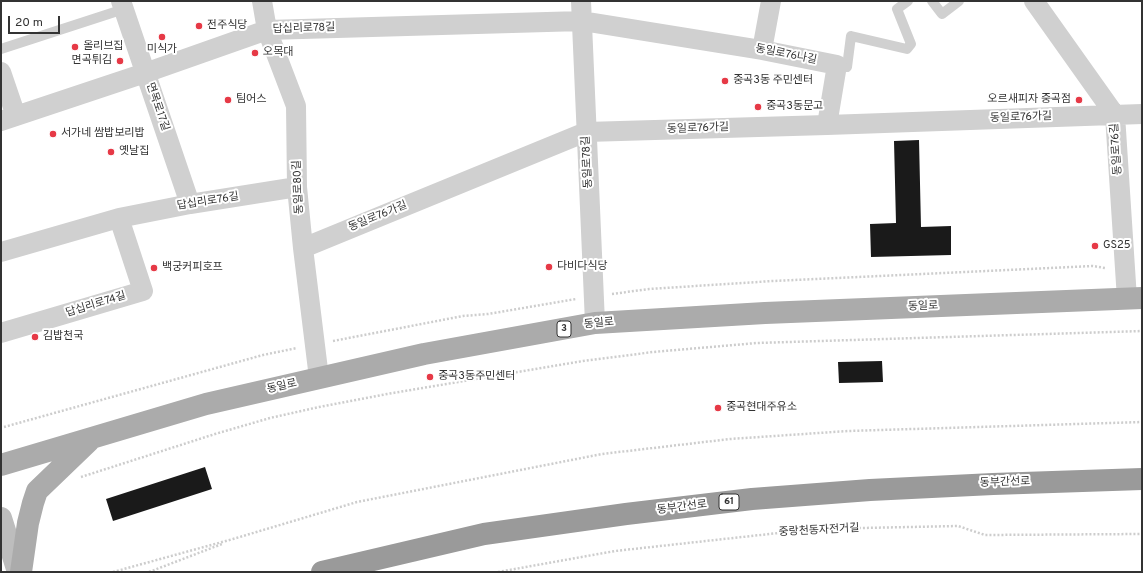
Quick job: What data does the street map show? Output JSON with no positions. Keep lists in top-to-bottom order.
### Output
{
  "streets": {
    "highway": ["동부간선로", "61"],
    "main road": ["동일로", "3"],
    "street": [
      "답십리로78길",
      "동일로76나길",
      "면목로17길",
      "동일로76가길",
      "동일로76길",
      "동일로78길",
      "동일로80길",
      "답십리로76길",
      "답십리로74길"
    ],
    "path": ["중랑천동자전거길"]
  },
  "crossings": [
    ["답십리로78길", "동일로76나길"],
    ["답십리로78길", "면목로17길"],
    ["답십리로78길", "동일로78길"],
    ["답십리로78길", "동일로80길"],
    ["동일로76나길", "동일로78길"],
    ["면목로17길", "답십리로76길"],
    ["동일로76가길", "동일로76길"],
    ["동일로76가길", "동일로78길"],
    ["동일로76가길", "동일로80길"],
    ["동일로76길", "동일로"],
    ["동일로78길", "동일로"],
    ["동일로80길", "답십리로76길"],
    ["동일로80길", "동일로"],
    ["답십리로76길", "답십리로74길"]
  ],
  "places": [
    "전주식당",
    "미식가",
    "올리브집",
    "오목대",
    "면곡튀김",
    "중곡3동 주민센터",
    "팀어스",
    "오르새피자 중곡점",
    "중곡3동문고",
    "서가네 쌈밥보리밥",
    "옛날집",
    "GS25",
    "다비다식당",
    "백궁커피호프",
    "김밥천국",
    "중곡3동주민센터",
    "중곡현대주유소"
  ],
  "scale_bar": "20 m"
}
